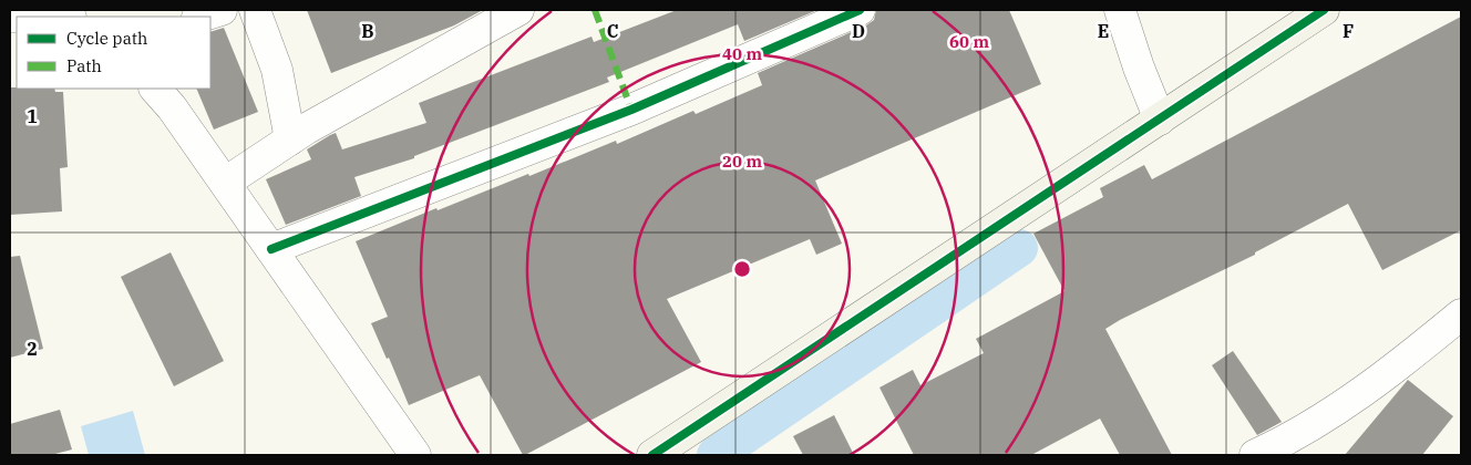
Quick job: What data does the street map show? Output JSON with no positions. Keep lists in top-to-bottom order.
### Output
{
  "legend": ["Cycle path", "Path"],
  "grid": {
    "columns": [
      "B",
      "C",
      "D",
      "E",
      "F"
    ],
    "rows": ["1", "2"]
  },
  "rings": ["60 m", "40 m", "20 m"]
}
